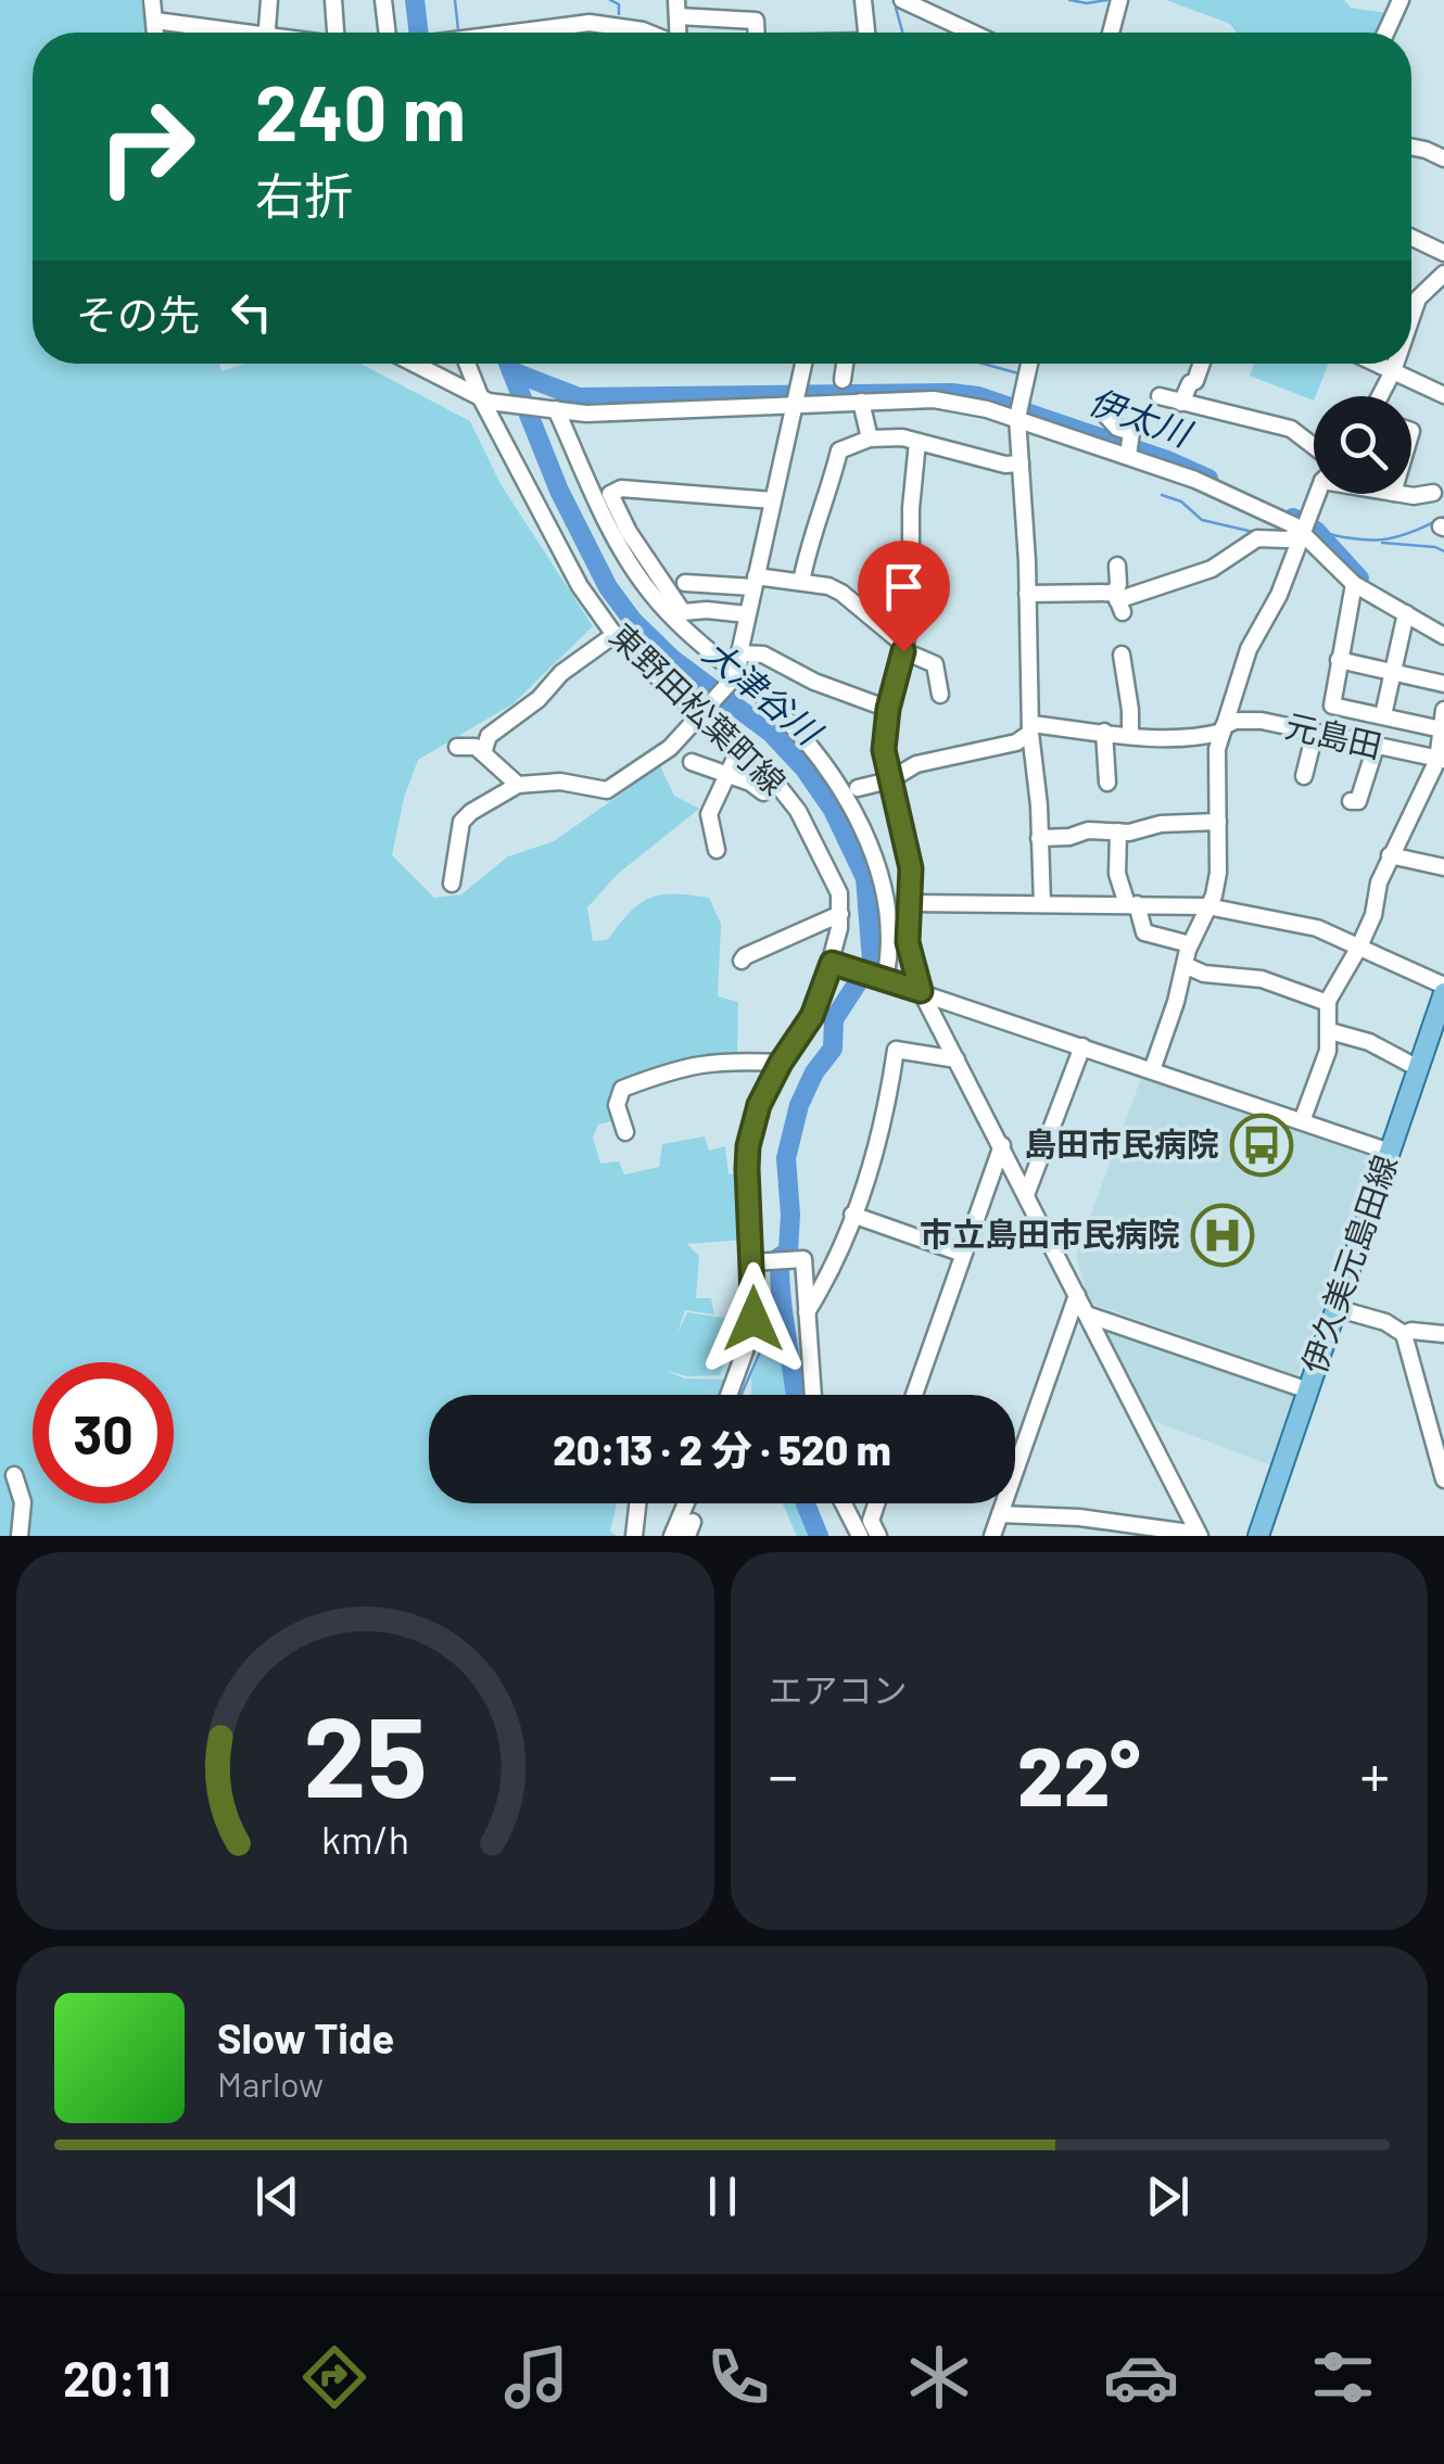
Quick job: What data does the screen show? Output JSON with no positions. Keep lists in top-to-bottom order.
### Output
{
  "streets": {
    "main road": ["伊久美元島田線"],
    "street": ["東野田松葉町線", "元島田"]
  },
  "water": ["伊太川", "大津谷川"],
  "places": {
    "bus stop": ["島田市民病院"],
    "hospital": ["市立島田市民病院"]
  },
  "page": {
    "turn": ["240 m", "右折"],
    "then": "その先",
    "limit": "30",
    "trip": "20:13 · 2 分 · 520 m",
    "tile": "エアコン",
    "heat": ["−", "22°", "+"],
    "song": ["Slow Tide", "Marlow"],
    "tabs": "20:11",
    "gauge": ["25", "km/h"]
  }
}
